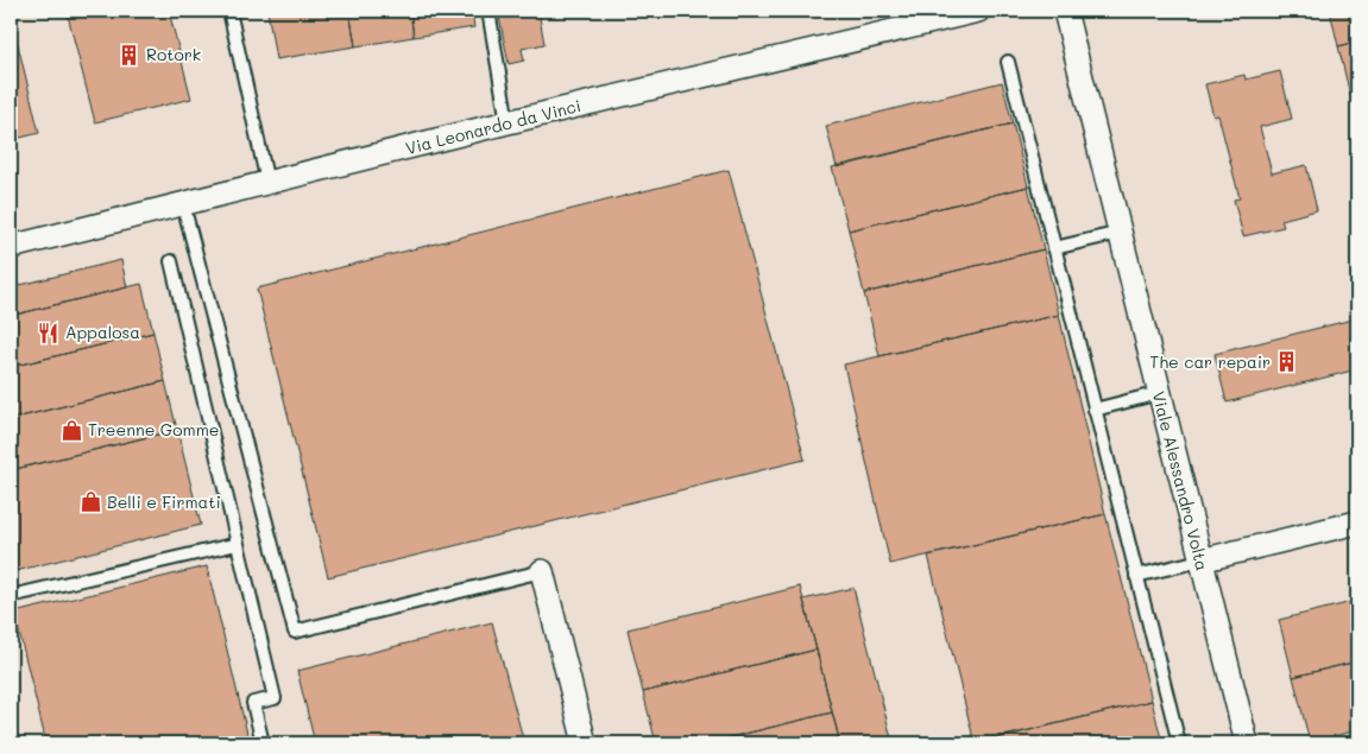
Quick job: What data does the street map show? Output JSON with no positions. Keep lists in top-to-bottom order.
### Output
{
  "streets": {
    "street": ["Via Leonardo da Vinci", "Viale Alessandro Volta"]
  },
  "places": {
    "building": ["Rotork", "The car repair"],
    "restaurant": ["Appalosa"],
    "shop": ["Treenne Gomme", "Belli e Firmati"]
  }
}
